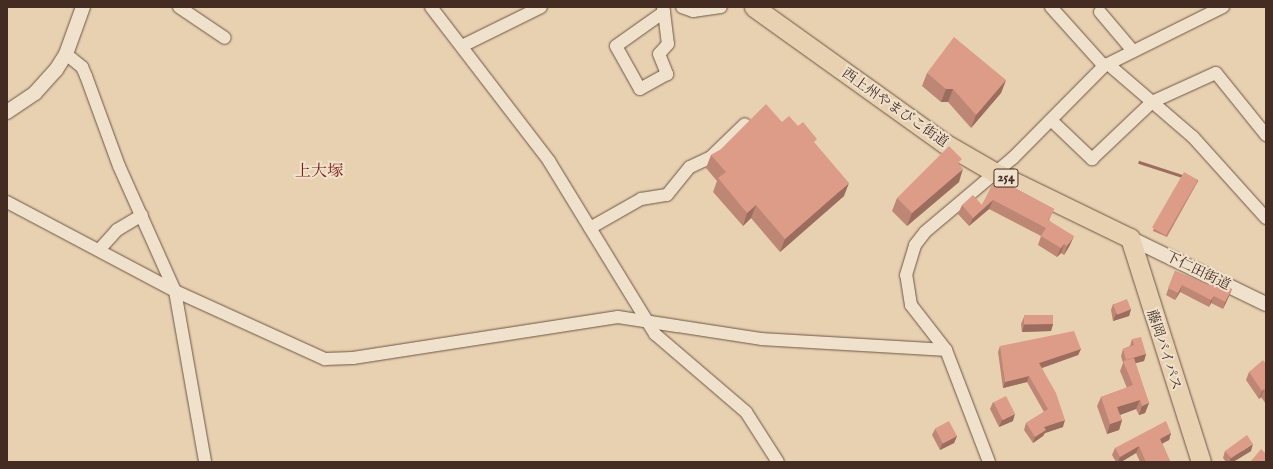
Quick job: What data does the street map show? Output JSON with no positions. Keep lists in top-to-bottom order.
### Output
{
  "streets": {
    "highway": ["西上州やまびこ街道", "254", "藤岡バイパス"],
    "street": ["下仁田街道"]
  },
  "crossings": [
    ["西上州やまびこ街道", "下仁田街道"],
    ["西上州やまびこ街道", "藤岡バイパス"],
    ["下仁田街道", "藤岡バイパス"]
  ],
  "districts": ["上大塚"]
}
